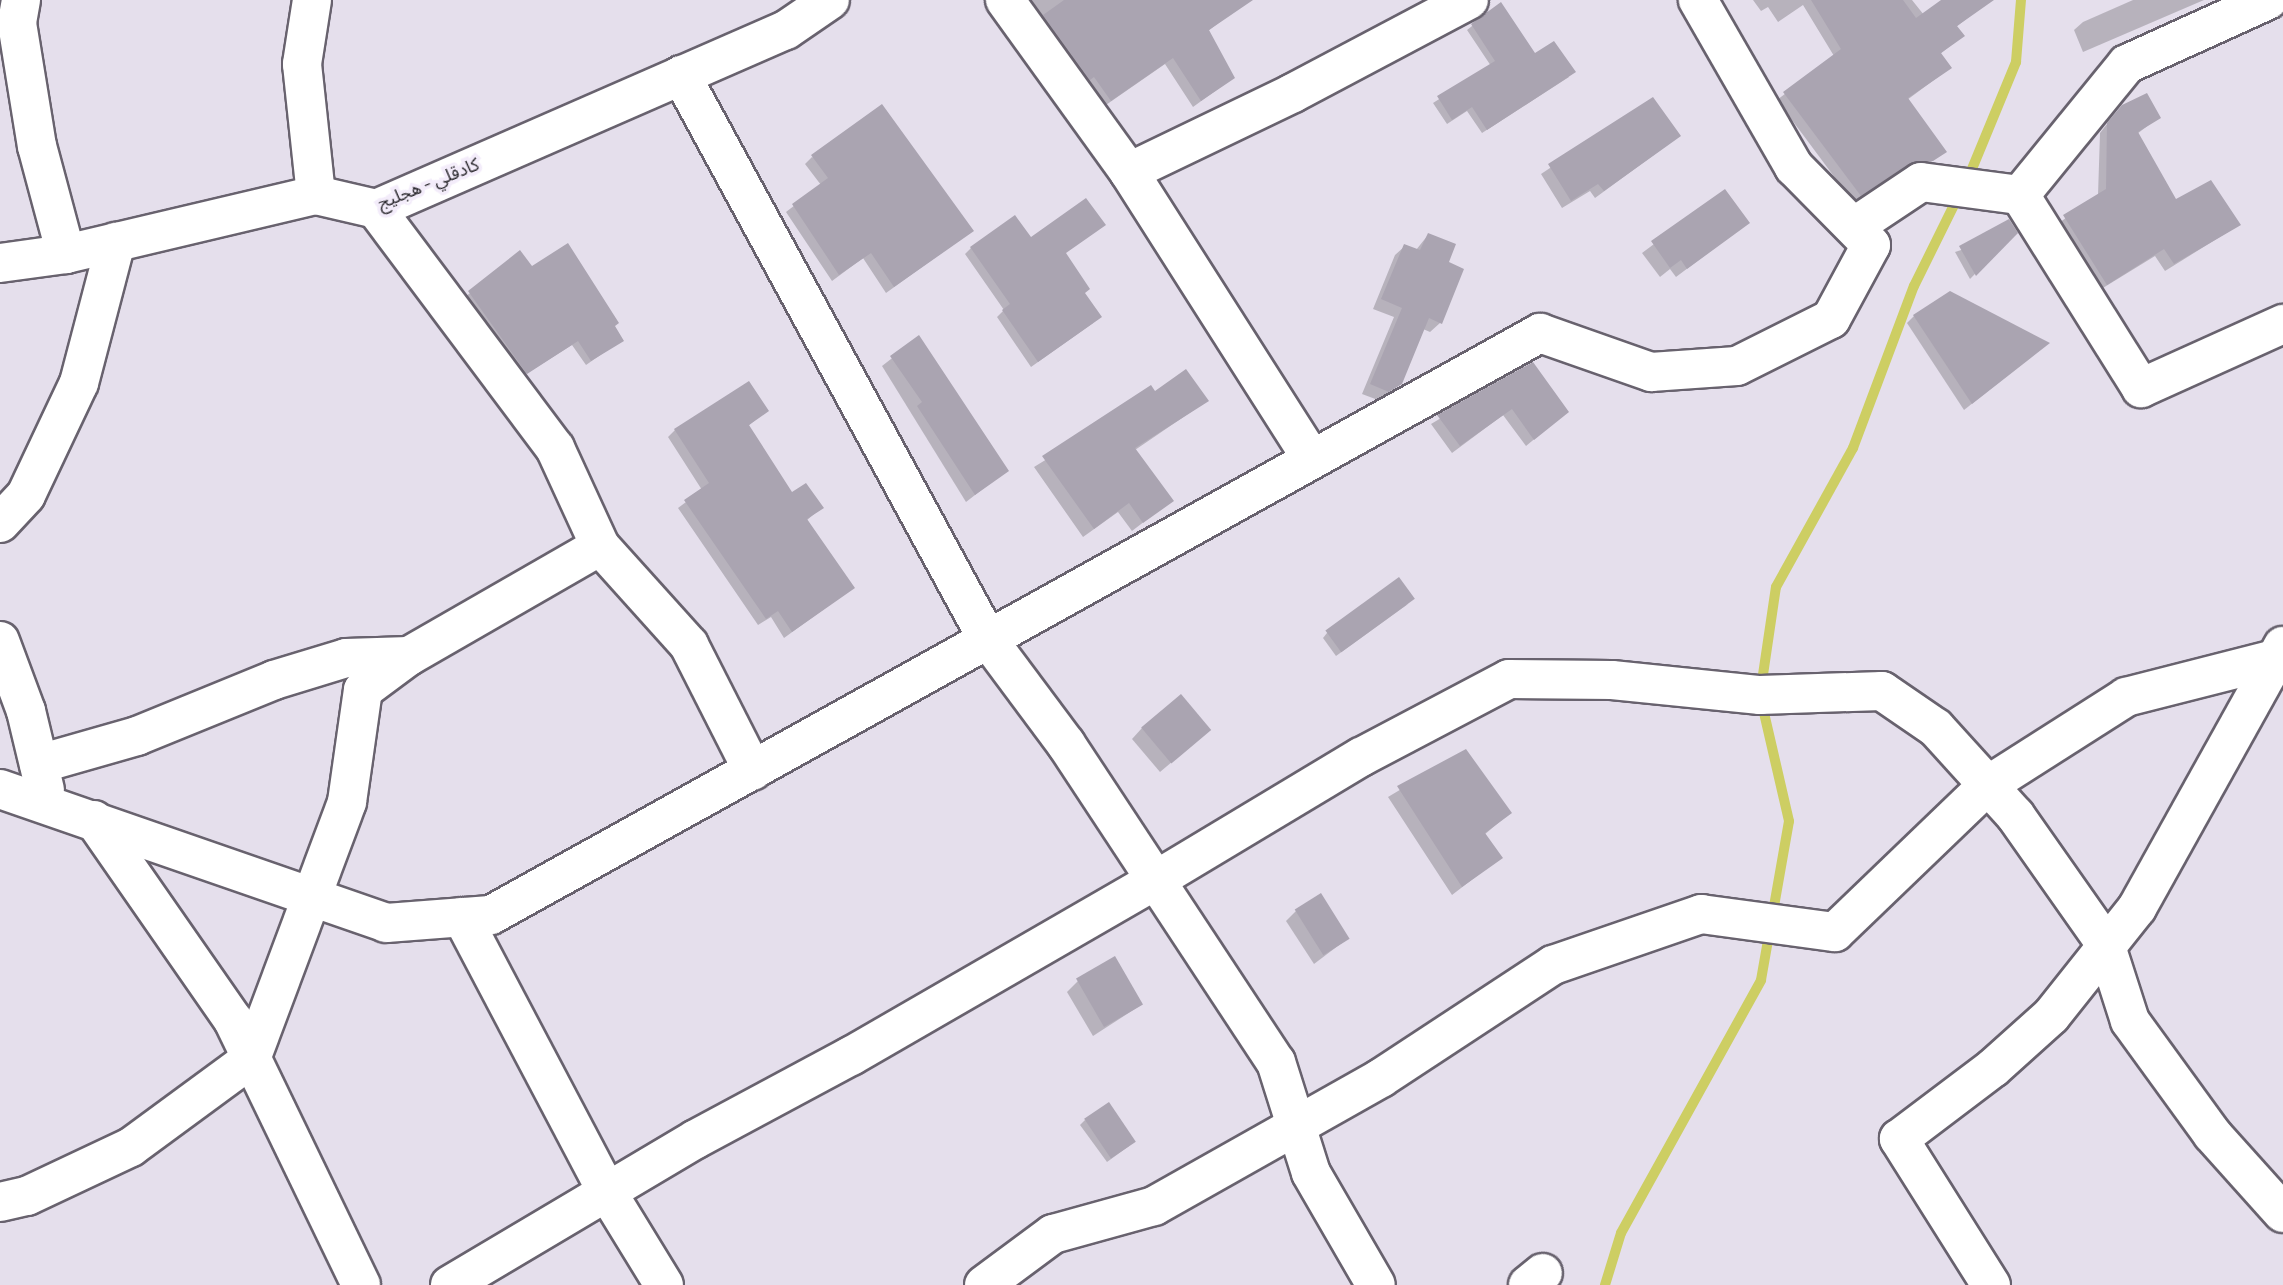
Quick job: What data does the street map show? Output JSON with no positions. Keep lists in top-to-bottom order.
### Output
{
  "streets": {
    "street": ["كادقلي - هجليج"]
  }
}
